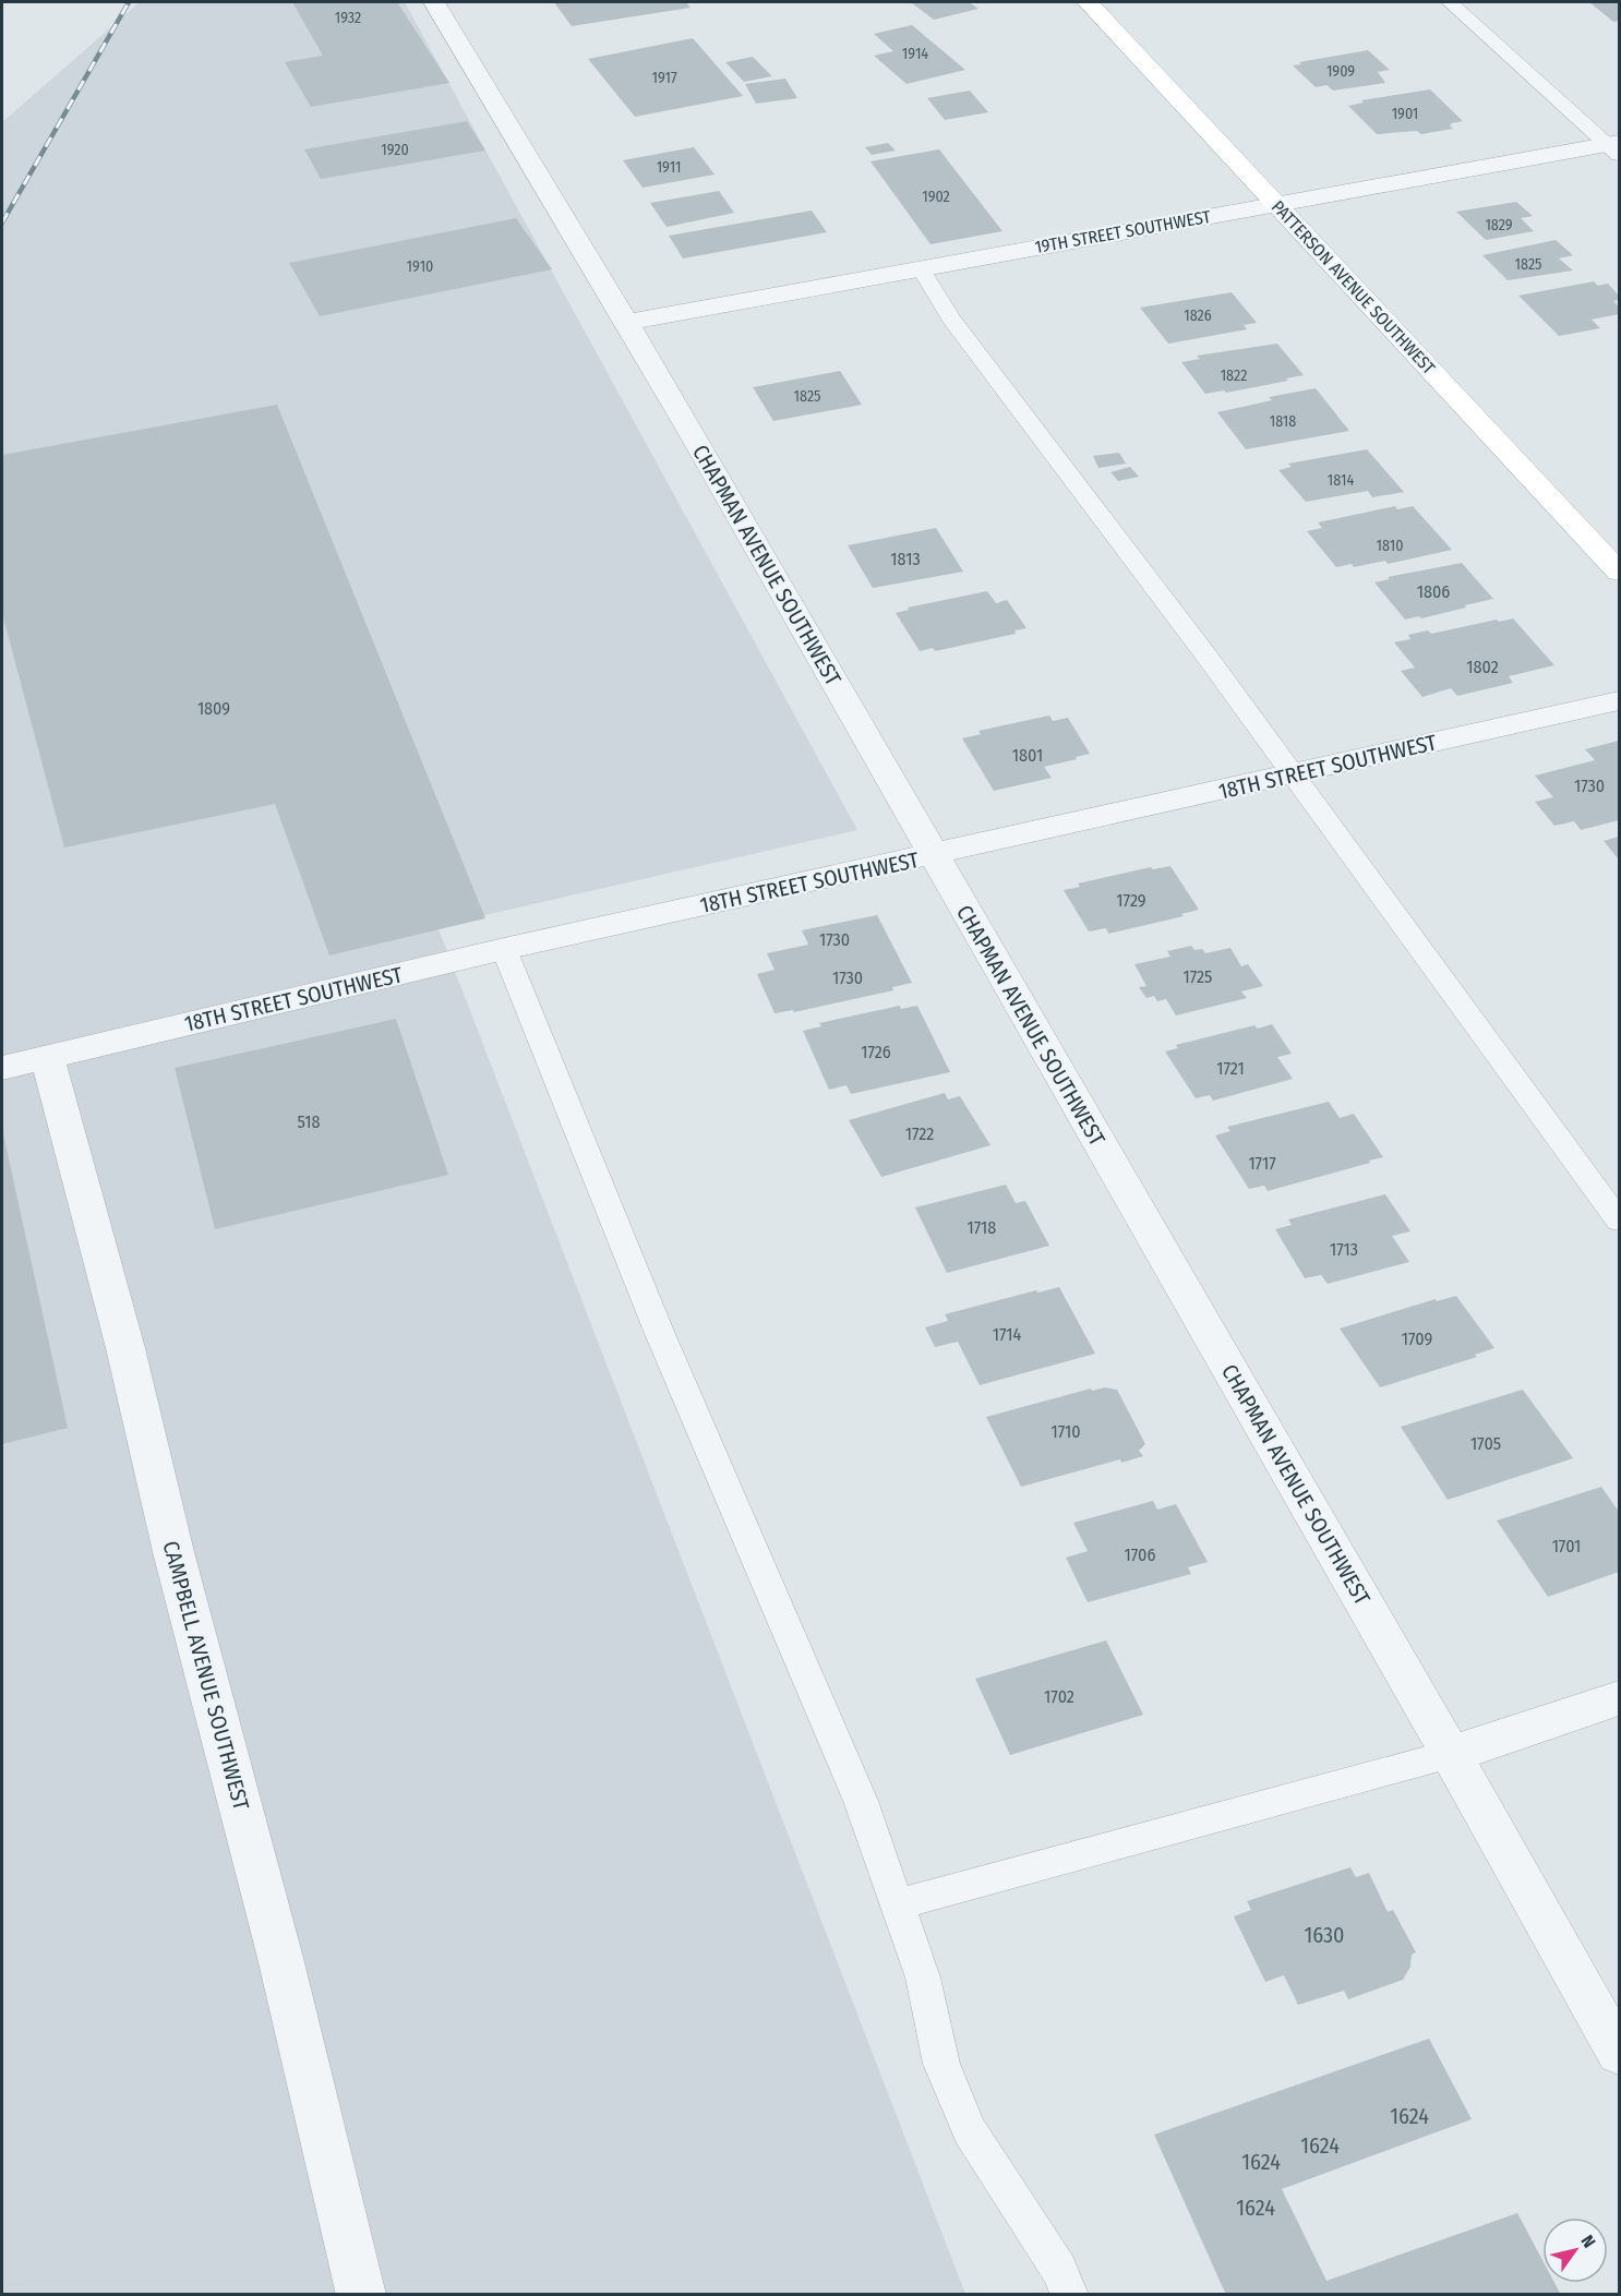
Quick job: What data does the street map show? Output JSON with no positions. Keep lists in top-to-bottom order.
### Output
{
  "streets": {
    "main road": ["PATTERSON AVENUE SOUTHWEST"],
    "street": [
      "19TH STREET SOUTHWEST",
      "CHAPMAN AVENUE SOUTHWEST",
      "18TH STREET SOUTHWEST",
      "CAMPBELL AVENUE SOUTHWEST"
    ]
  },
  "crossings": [
    ["19TH STREET SOUTHWEST", "PATTERSON AVENUE SOUTHWEST"],
    ["19TH STREET SOUTHWEST", "CHAPMAN AVENUE SOUTHWEST"],
    ["CHAPMAN AVENUE SOUTHWEST", "18TH STREET SOUTHWEST"],
    ["18TH STREET SOUTHWEST", "CAMPBELL AVENUE SOUTHWEST"]
  ],
  "house_numbers": [
    "1932",
    "1914",
    "1909",
    "1917",
    "1901",
    "1920",
    "1911",
    "1902",
    "1829",
    "1825",
    "1910",
    "1826",
    "1822",
    "1825",
    "1818",
    "1814",
    "1810",
    "1813",
    "1806",
    "1802",
    "1809",
    "1801",
    "1730",
    "1729",
    "1730",
    "1725",
    "1730",
    "1726",
    "1721",
    "518",
    "1722",
    "1717",
    "1718",
    "1713",
    "1714",
    "1709",
    "1710",
    "1705",
    "1701",
    "1706",
    "1702",
    "1630",
    "1624",
    "1624",
    "1624",
    "1624"
  ],
  "north": "top right"
}
